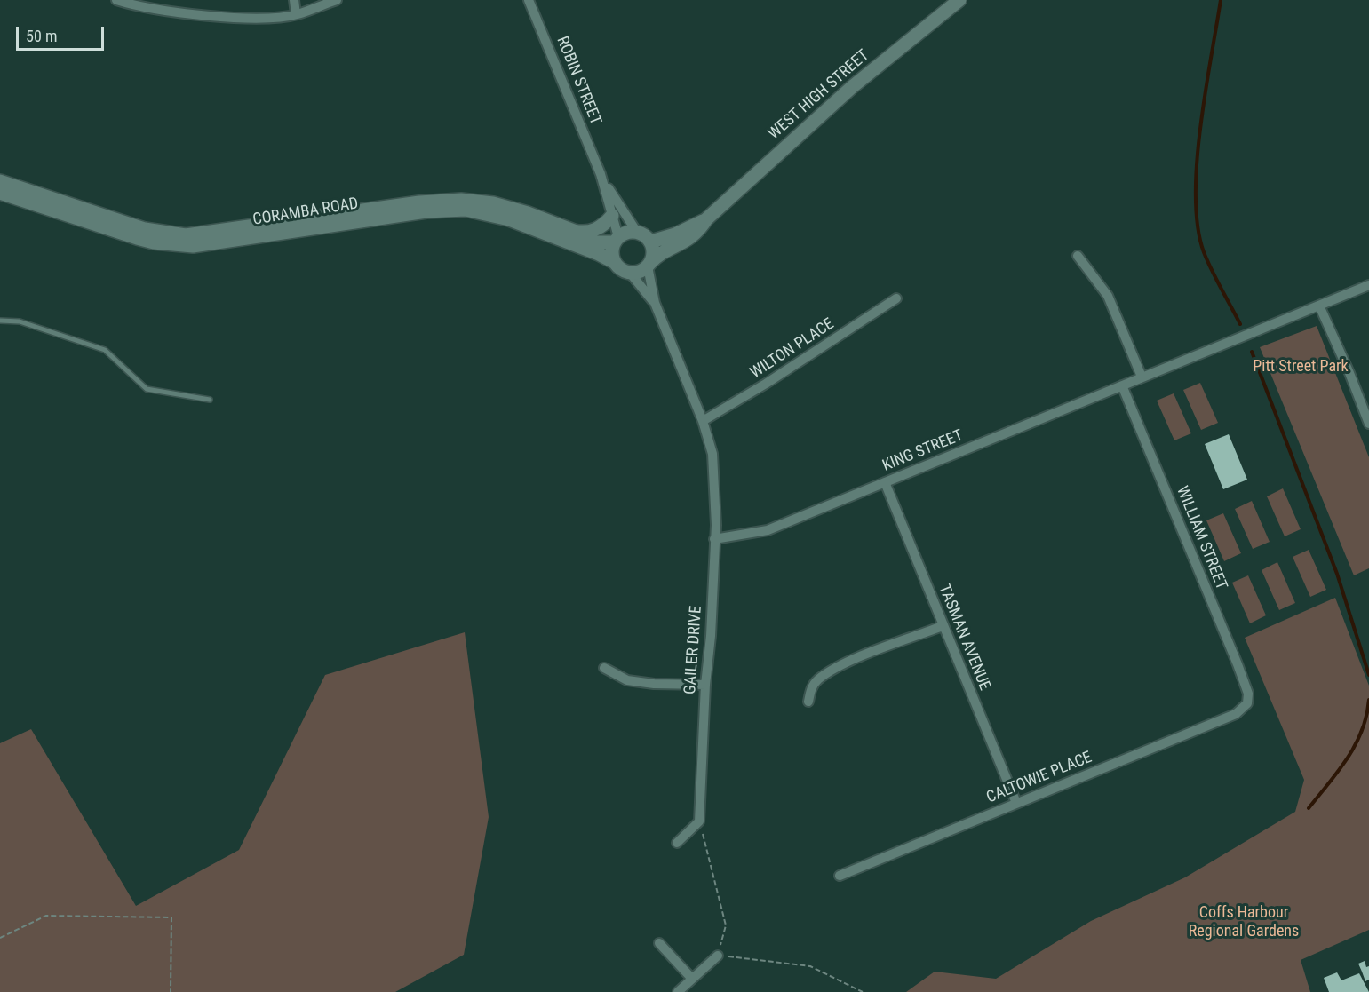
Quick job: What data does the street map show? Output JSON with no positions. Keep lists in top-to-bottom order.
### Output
{
  "streets": {
    "main road": ["WEST HIGH STREET", "CORAMBA ROAD"],
    "street": [
      "ROBIN STREET",
      "WILTON PLACE",
      "KING STREET",
      "WILLIAM STREET",
      "TASMAN AVENUE",
      "GAILER DRIVE",
      "CALTOWIE PLACE"
    ]
  },
  "crossings": [
    ["ROBIN STREET", "WEST HIGH STREET"],
    ["ROBIN STREET", "CORAMBA ROAD"],
    ["WEST HIGH STREET", "CORAMBA ROAD"],
    ["KING STREET", "WILLIAM STREET"],
    ["KING STREET", "TASMAN AVENUE"],
    ["KING STREET", "GAILER DRIVE"],
    ["WILLIAM STREET", "CALTOWIE PLACE"],
    ["TASMAN AVENUE", "CALTOWIE PLACE"]
  ],
  "parks": ["Pitt Street Park", "Coffs Harbour Regional Gardens"],
  "scale_bar": "50 m"
}
